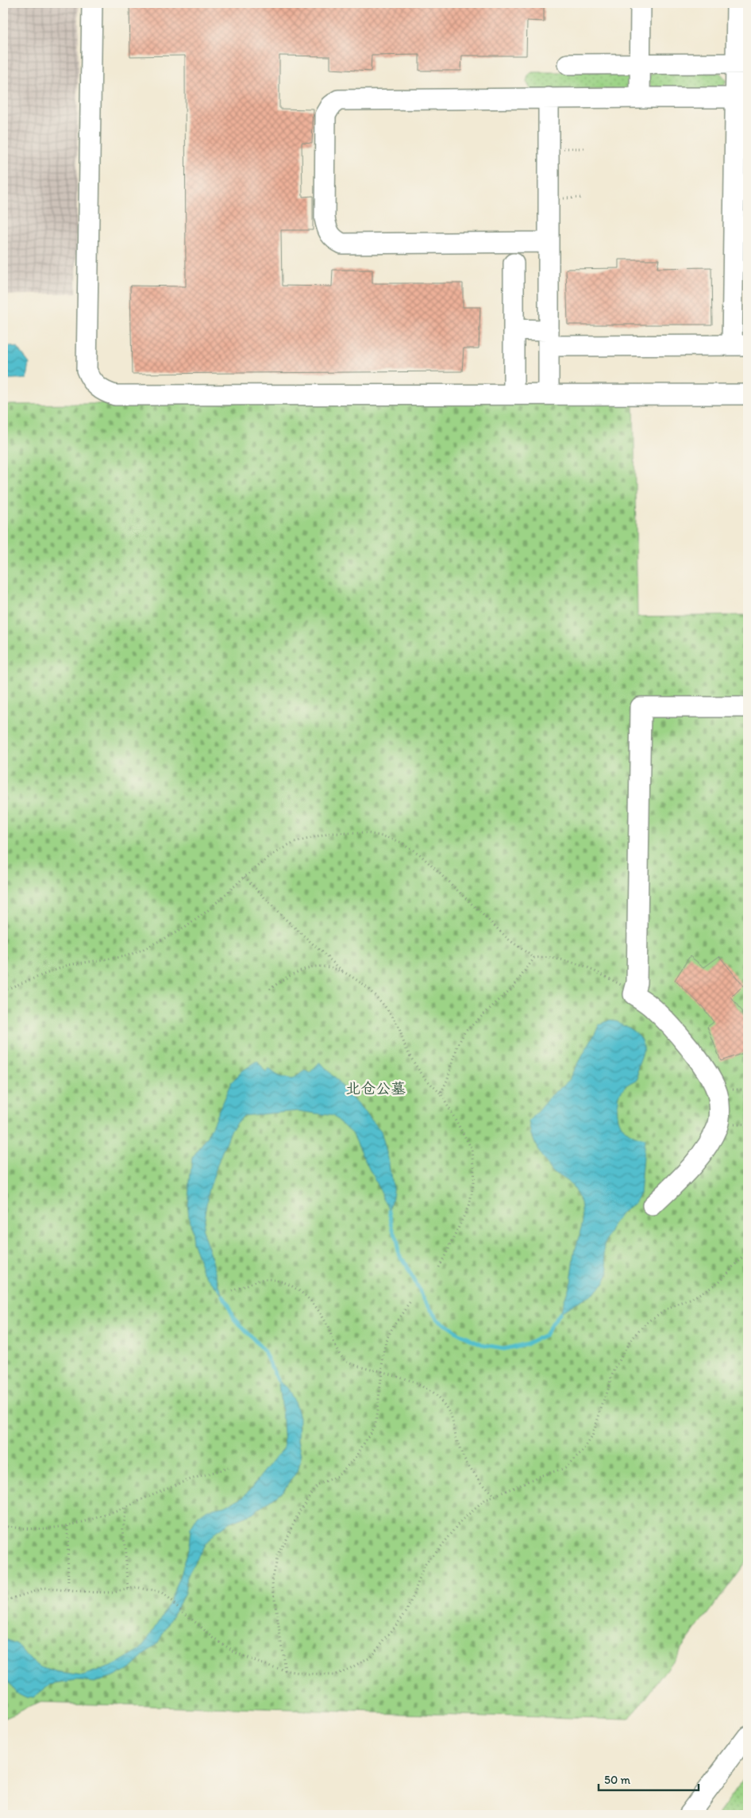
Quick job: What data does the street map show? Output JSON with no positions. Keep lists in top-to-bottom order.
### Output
{
  "parks": ["北仓公墓"],
  "scale_bar": "50 m"
}
